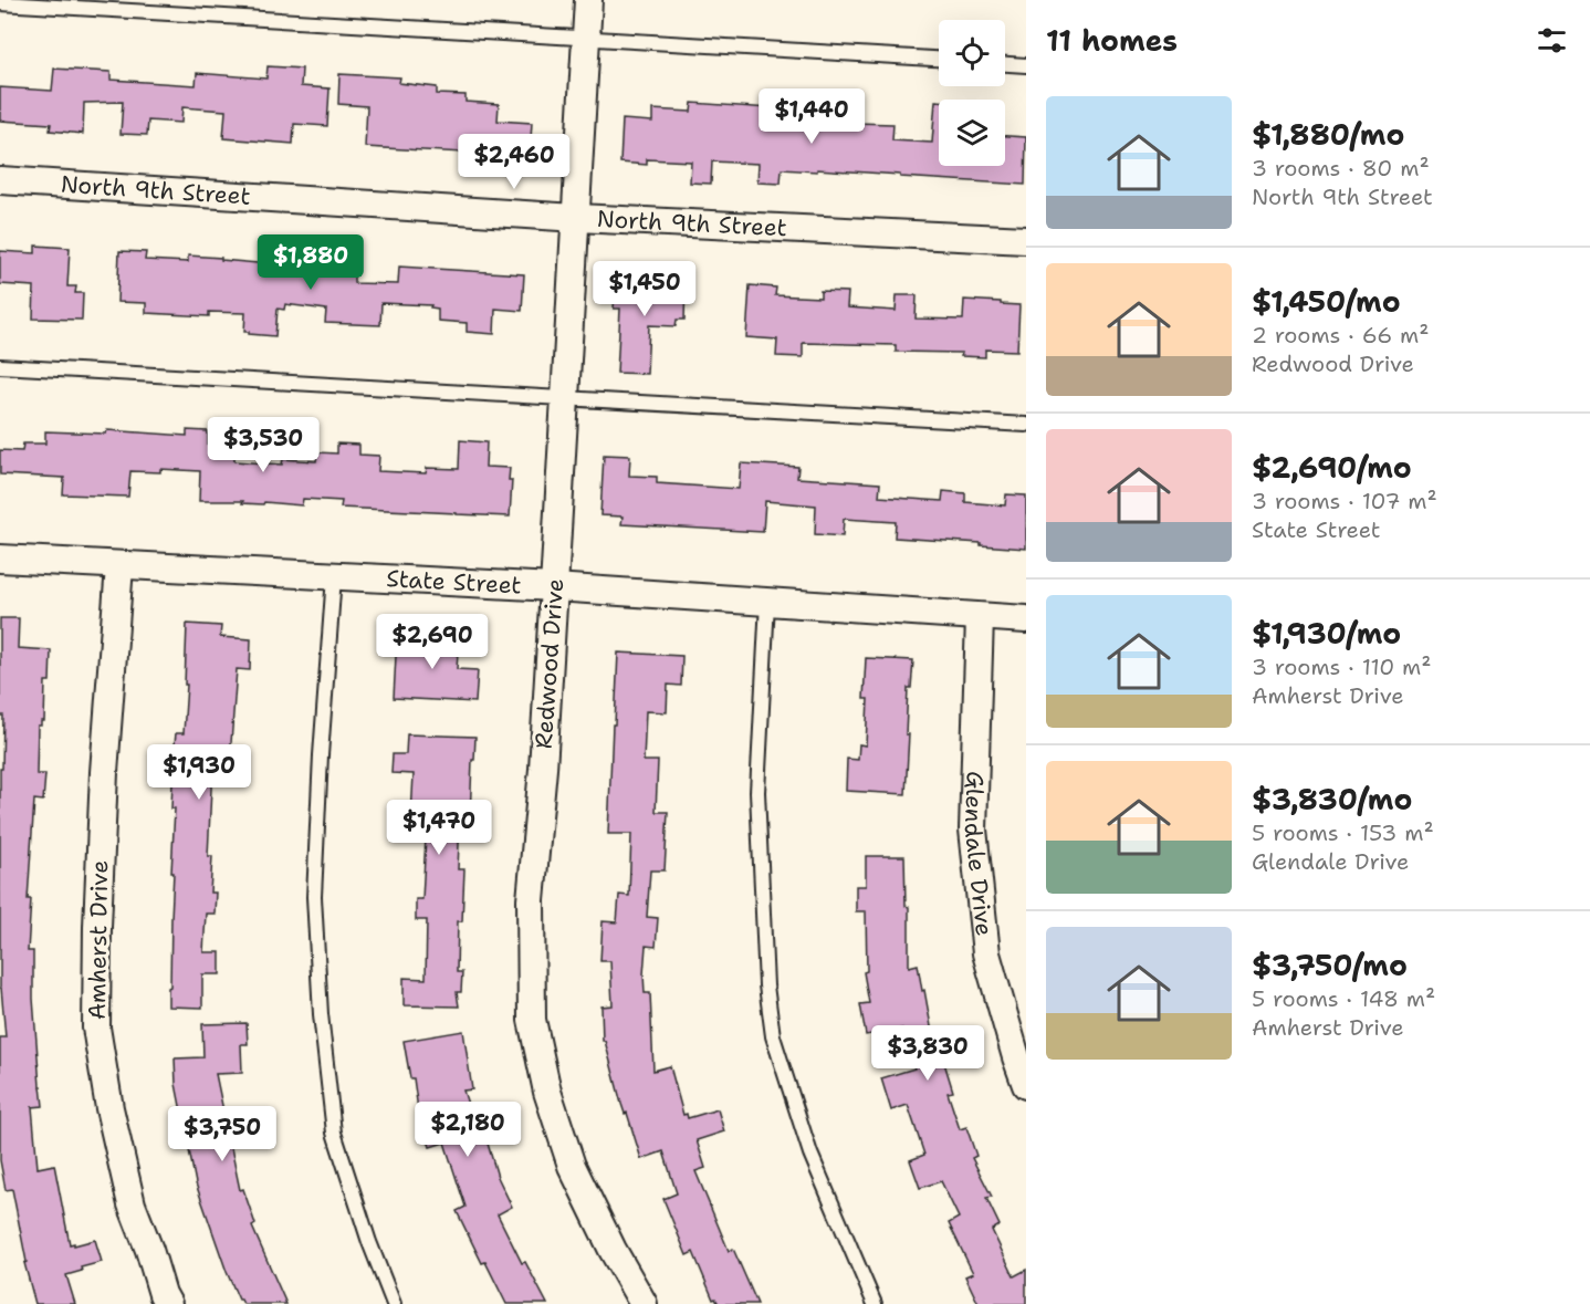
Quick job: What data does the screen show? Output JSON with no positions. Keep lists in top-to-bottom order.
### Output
{
  "streets": {
    "street": [
      "North 9th Street",
      "State Street",
      "Redwood Drive",
      "Glendale Drive",
      "Amherst Drive"
    ]
  },
  "crossings": [
    ["North 9th Street", "Redwood Drive"],
    ["State Street", "Redwood Drive"],
    ["State Street", "Glendale Drive"],
    ["State Street", "Amherst Drive"]
  ],
  "page": {
    "heading": "11 homes",
    "list": [
      {
        "name": "$1,880/mo",
        "note": "3 rooms · 80 m² · North 9th Street"
      },
      {
        "name": "$1,450/mo",
        "note": "2 rooms · 66 m² · Redwood Drive"
      },
      {
        "name": "$2,690/mo",
        "note": "3 rooms · 107 m² · State Street"
      },
      {
        "name": "$1,930/mo",
        "note": "3 rooms · 110 m² · Amherst Drive"
      },
      {
        "name": "$3,830/mo",
        "note": "5 rooms · 153 m² · Glendale Drive"
      },
      {
        "name": "$3,750/mo",
        "note": "5 rooms · 148 m² · Amherst Drive"
      }
    ],
    "price": [
      "$1,440",
      "$2,460",
      "$1,880",
      "$1,450",
      "$3,530",
      "$2,690",
      "$1,930",
      "$1,470",
      "$3,830",
      "$2,180",
      "$3,750"
    ]
  }
}
